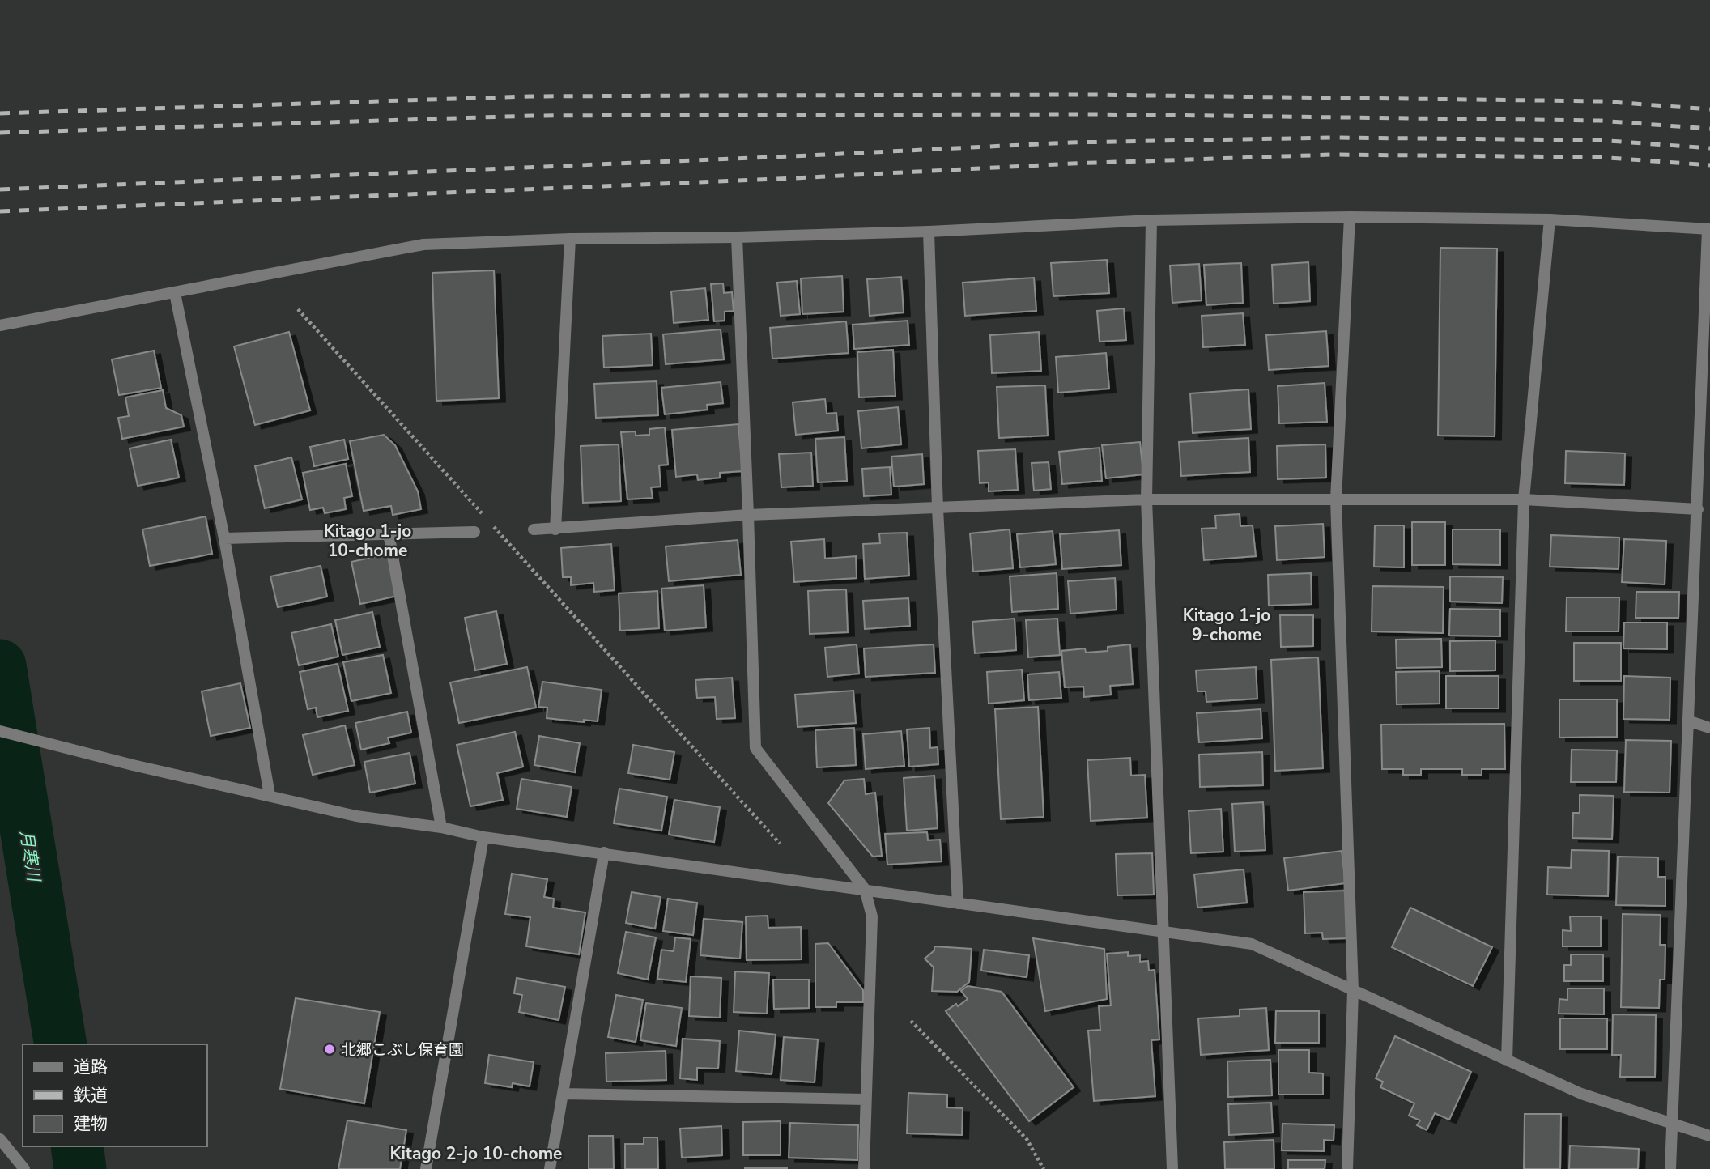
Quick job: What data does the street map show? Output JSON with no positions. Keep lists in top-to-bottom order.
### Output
{
  "districts": ["Kitago 1-jo 10-chome", "Kitago 1-jo 9-chome", "Kitago 2-jo 10-chome"],
  "water": ["月寒川"],
  "places": ["北郷こぶし保育園"],
  "legend": ["道路", "鉄道", "建物"]
}
